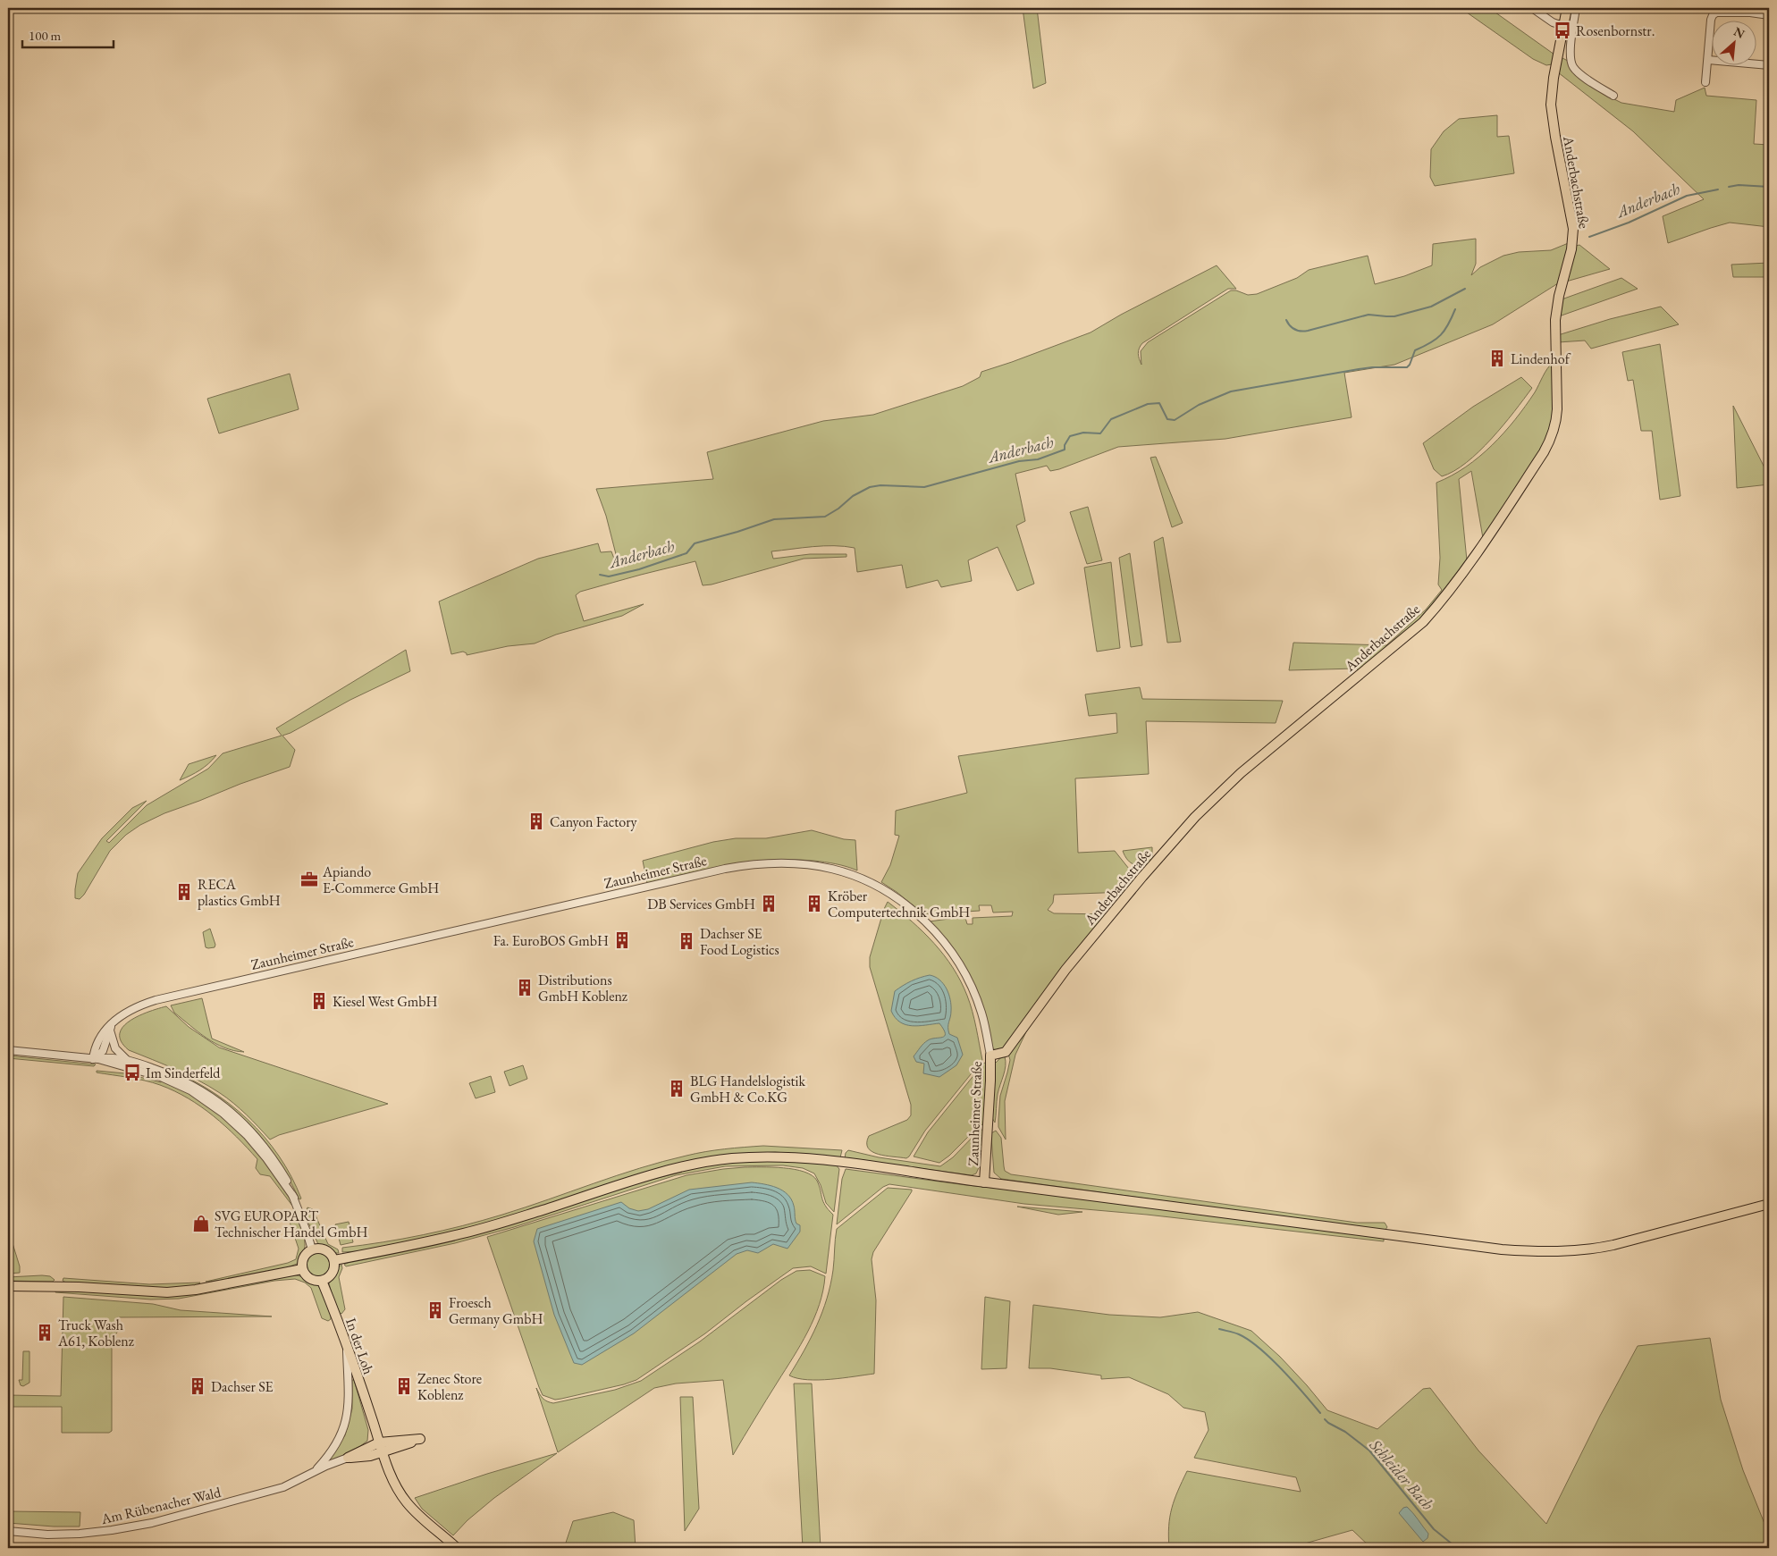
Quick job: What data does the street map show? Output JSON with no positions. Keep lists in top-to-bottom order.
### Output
{
  "streets": {
    "main road": ["Anderbachstraße", "Zaunheimer Straße", "In der Loh"],
    "street": ["Am Rübenacher Wald"]
  },
  "crossings": [
    ["Anderbachstraße", "Zaunheimer Straße"],
    ["In der Loh", "Am Rübenacher Wald"]
  ],
  "water": ["Anderbach", "Schleider Bach"],
  "places": {
    "bus stop": ["Rosenbornstr.", "Im Sinderfeld"],
    "building": [
      "Lindenhof",
      "Canyon Factory",
      "RECA plastics GmbH",
      "DB Services GmbH",
      "Kröber Computertechnik GmbH",
      "Fa. EuroBOS GmbH",
      "Dachser SE Food Logistics",
      "Distributions GmbH Koblenz",
      "Kiesel West GmbH",
      "BLG Handelslogistik GmbH & Co.KG",
      "Froesch Germany GmbH",
      "Truck Wash A61, Koblenz",
      "Dachser SE",
      "Zenec Store Koblenz"
    ],
    "office": ["Apiando E-Commerce GmbH"],
    "shop": ["SVG EUROPART Technischer Handel GmbH"]
  },
  "scale_bar": "100 m",
  "north": "top right"
}
